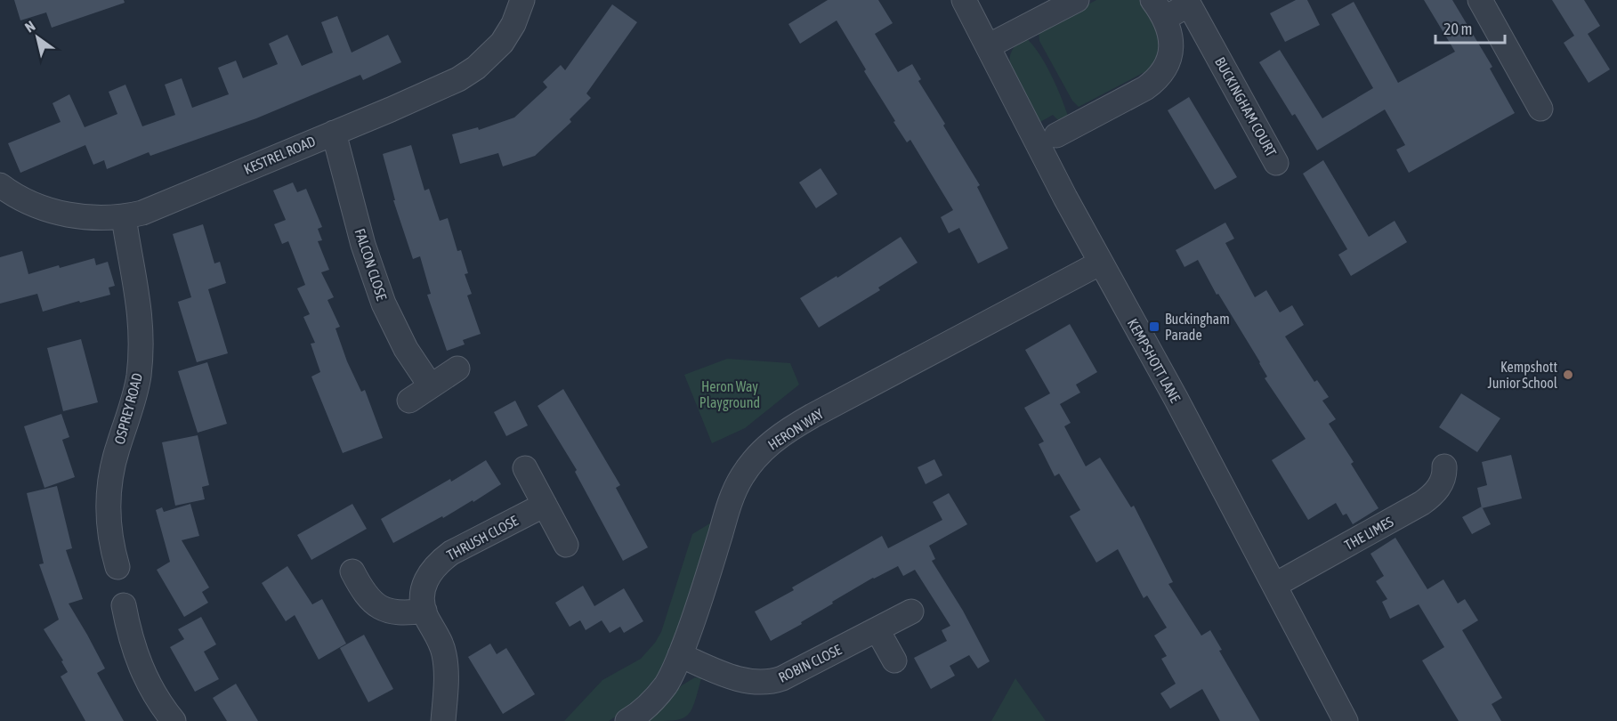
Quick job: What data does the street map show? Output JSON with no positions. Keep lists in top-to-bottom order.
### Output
{
  "streets": {
    "street": [
      "BUCKINGHAM COURT",
      "KESTREL ROAD",
      "FALCON CLOSE",
      "KEMPSHOTT LANE",
      "OSPREY ROAD",
      "HERON WAY",
      "THE LIMES",
      "THRUSH CLOSE",
      "ROBIN CLOSE"
    ]
  },
  "crossings": [
    ["KESTREL ROAD", "FALCON CLOSE"],
    ["KESTREL ROAD", "OSPREY ROAD"],
    ["KEMPSHOTT LANE", "HERON WAY"],
    ["KEMPSHOTT LANE", "THE LIMES"],
    ["HERON WAY", "ROBIN CLOSE"]
  ],
  "parks": ["Heron Way Playground"],
  "places": {
    "transit": ["Buckingham Parade"],
    "other": ["Kempshott Junior School"]
  },
  "scale_bar": "20 m",
  "north": "top left"
}
